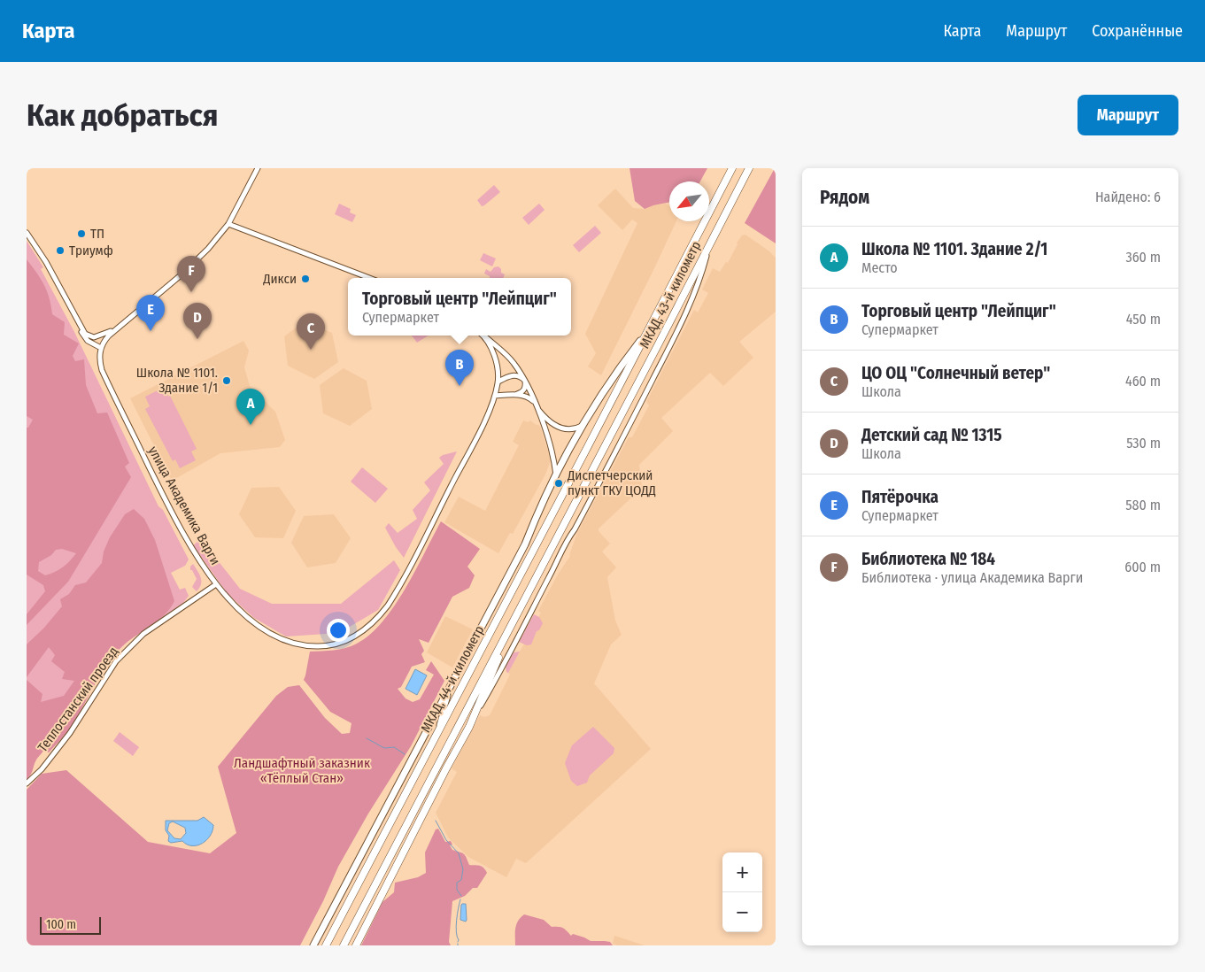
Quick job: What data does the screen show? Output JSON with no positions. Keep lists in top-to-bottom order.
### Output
{
  "streets": {
    "highway": ["МКАД, 43-й километр", "МКАД, 44-й километр"],
    "street": ["улица Академика Варги", "Теплостанский проезд"]
  },
  "crossings": [
    ["МКАД, 43-й километр", "МКАД, 44-й километр"],
    ["улица Академика Варги", "Теплостанский проезд"]
  ],
  "parks": ["Ландшафтный заказник «Тёплый Стан»"],
  "places": [
    "ТП",
    "Триумф",
    "Дикси",
    "Школа № 1101. Здание 1/1",
    "Диспетчерский пункт ГКУ ЦОДД"
  ],
  "scale_bar": "100 m",
  "north": "bottom left",
  "page": {
    "header": "Карта",
    "nav": ["Карта", "Маршрут", "Сохранённые"],
    "buttons": "Маршрут",
    "title": "Как добраться",
    "heading": ["Рядом", "Найдено: 6"],
    "list": [
      {
        "mark": "A",
        "name": "Школа № 1101. Здание 2/1",
        "note": "Место",
        "value": "360 m"
      },
      {
        "mark": "B",
        "name": "Торговый центр \"Лейпциг\"",
        "note": "Супермаркет",
        "value": "450 m"
      },
      {
        "mark": "C",
        "name": "ЦО ОЦ \"Солнечный ветер\"",
        "note": "Школа",
        "value": "460 m"
      },
      {
        "mark": "D",
        "name": "Детский сад № 1315",
        "note": "Школа",
        "value": "530 m"
      },
      {
        "mark": "E",
        "name": "Пятёрочка",
        "note": "Супермаркет",
        "value": "580 m"
      },
      {
        "mark": "F",
        "name": "Библиотека № 184",
        "note": "Библиотека · улица Академика Варги",
        "value": "600 m"
      }
    ],
    "pins": [
      "F",
      "E",
      "D",
      "C",
      "B",
      "A"
    ],
    "popup": ["Торговый центр \"Лейпциг\"", "Супермаркет"],
    "map_buttons": ["+", "−"],
    "scale": "100 m"
  }
}
